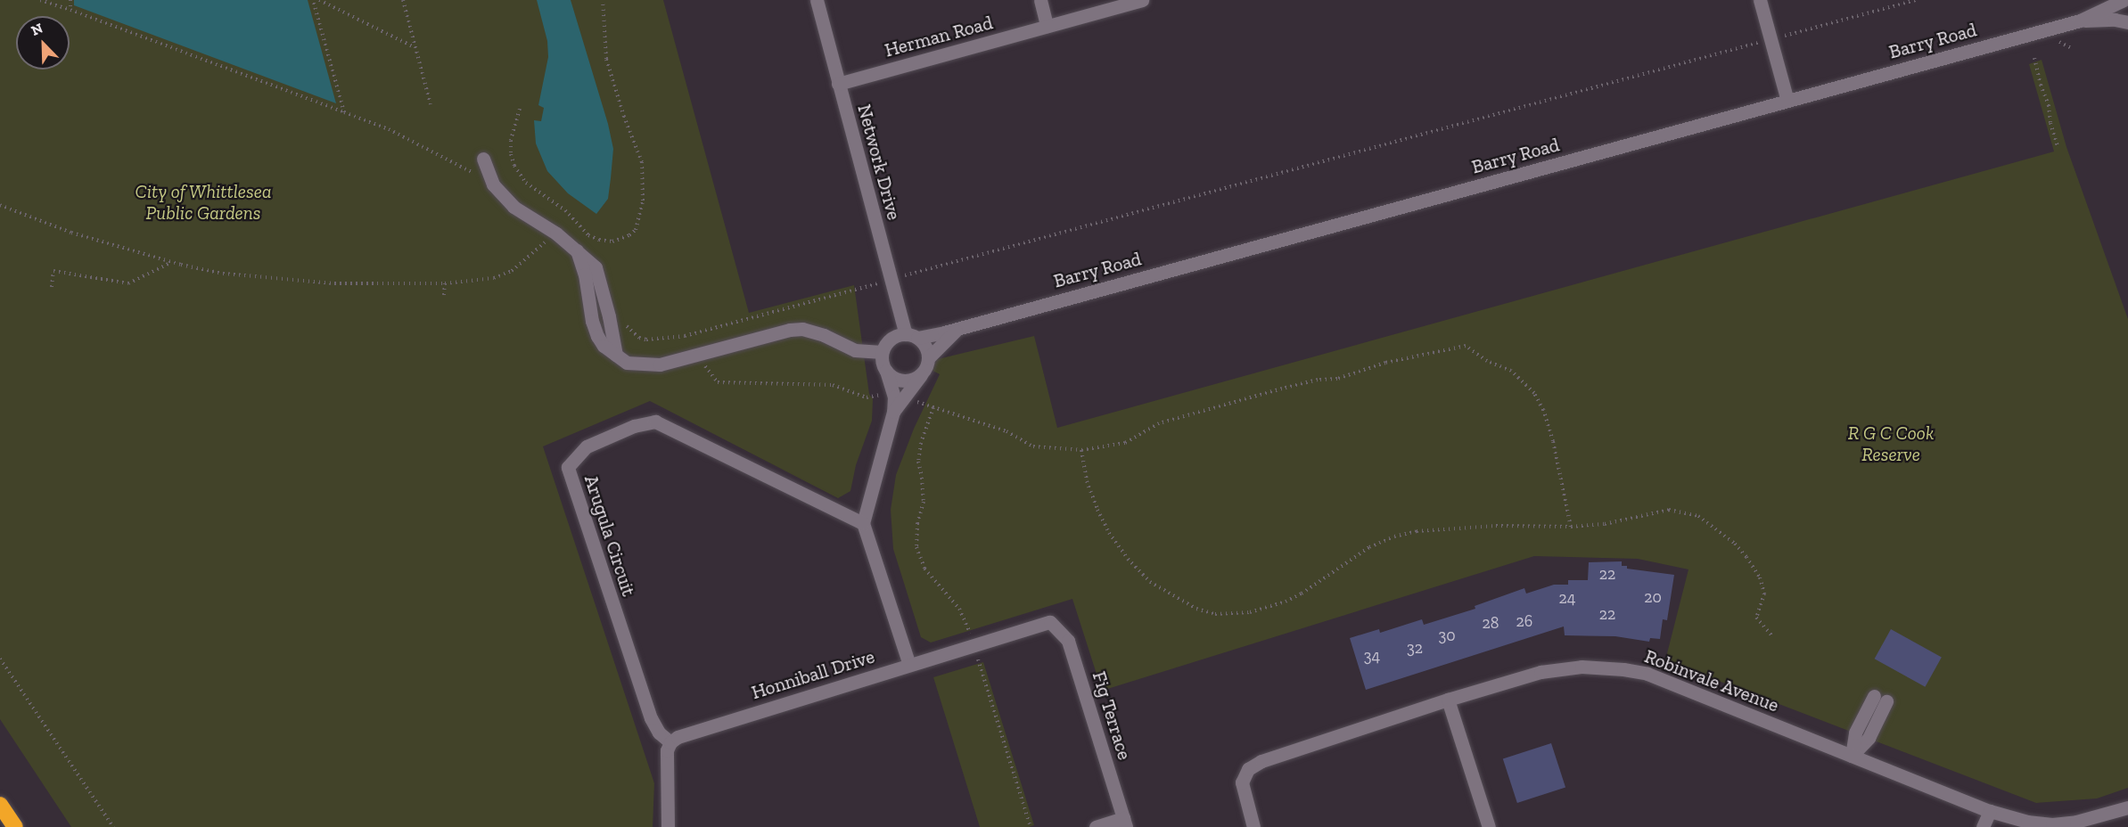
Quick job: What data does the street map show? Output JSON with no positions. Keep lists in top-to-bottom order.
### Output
{
  "streets": {
    "street": [
      "Herman Road",
      "Barry Road",
      "Network Drive",
      "Arugula Circuit",
      "Honniball Drive",
      "Robinvale Avenue",
      "Fig Terrace"
    ]
  },
  "crossings": [
    ["Herman Road", "Network Drive"],
    ["Barry Road", "Network Drive"],
    ["Arugula Circuit", "Honniball Drive"],
    ["Honniball Drive", "Fig Terrace"]
  ],
  "parks": ["City of Whittlesea Public Gardens", "R G C Cook Reserve"],
  "house_numbers": [
    "22",
    "20",
    "24",
    "22",
    "26",
    "28",
    "30",
    "32",
    "34"
  ],
  "north": "top left"
}
